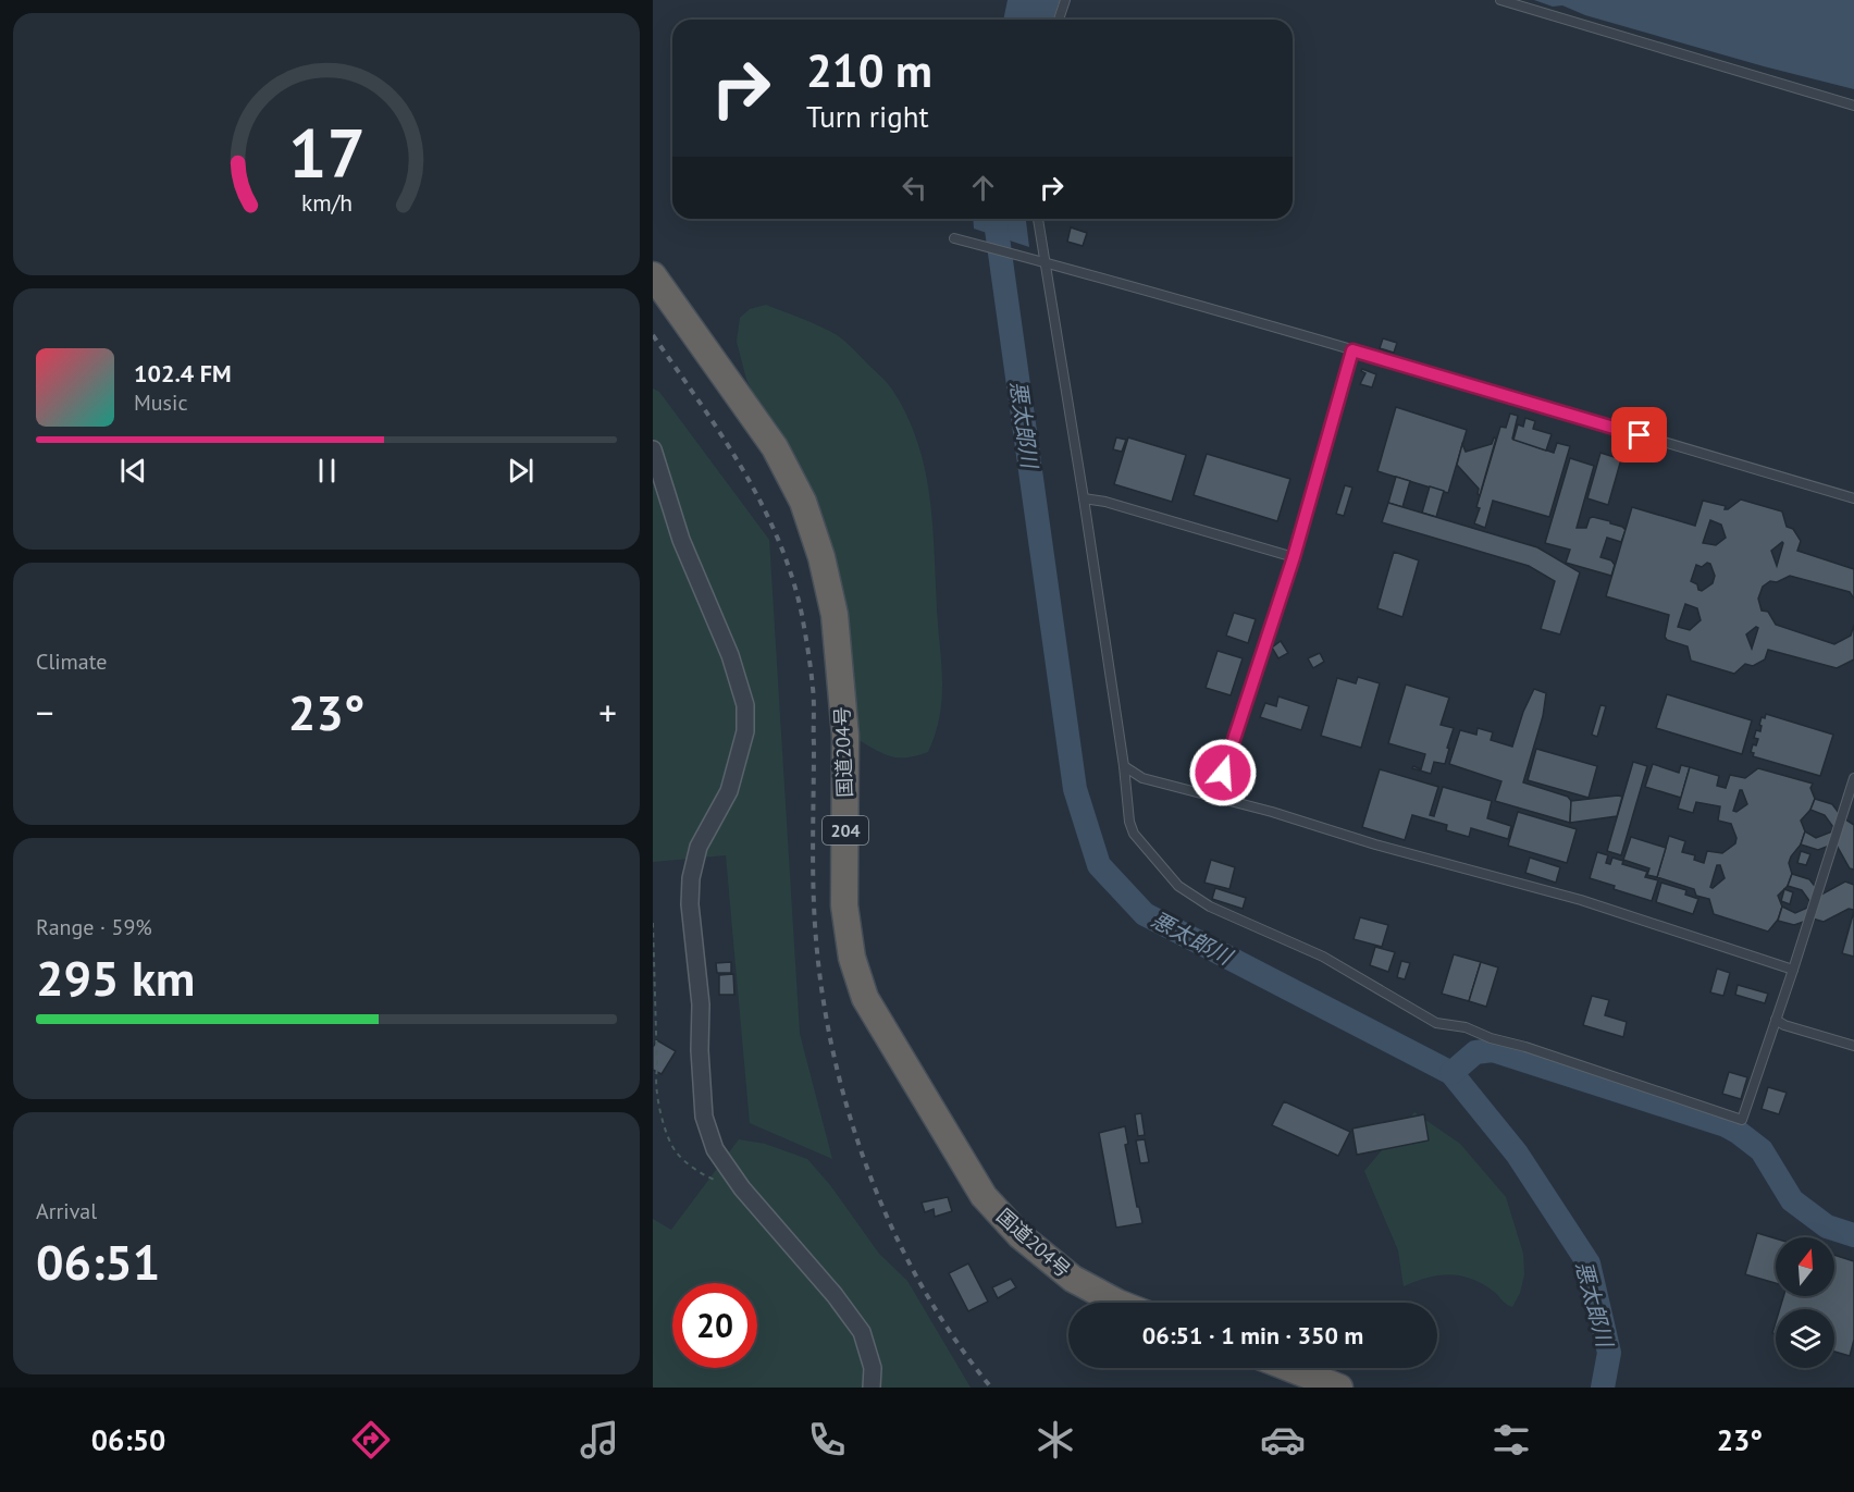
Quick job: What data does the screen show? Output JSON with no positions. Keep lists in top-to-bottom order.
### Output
{
  "streets": {
    "highway": ["国道204号", "204"]
  },
  "water": ["悪太郎川"],
  "north": "top",
  "page": {
    "turn": ["210 m", "Turn right"],
    "song": ["102.4 FM", "Music"],
    "tile": [
      "Climate",
      ["Range · 59%", "295 km"],
      ["Arrival", "06:51"]
    ],
    "heat": ["−", "23°", "+"],
    "limit": "20",
    "trip": "06:51 · 1 min · 350 m",
    "tabs": ["06:50", "23°"],
    "gauge": ["17", "km/h"]
  }
}
